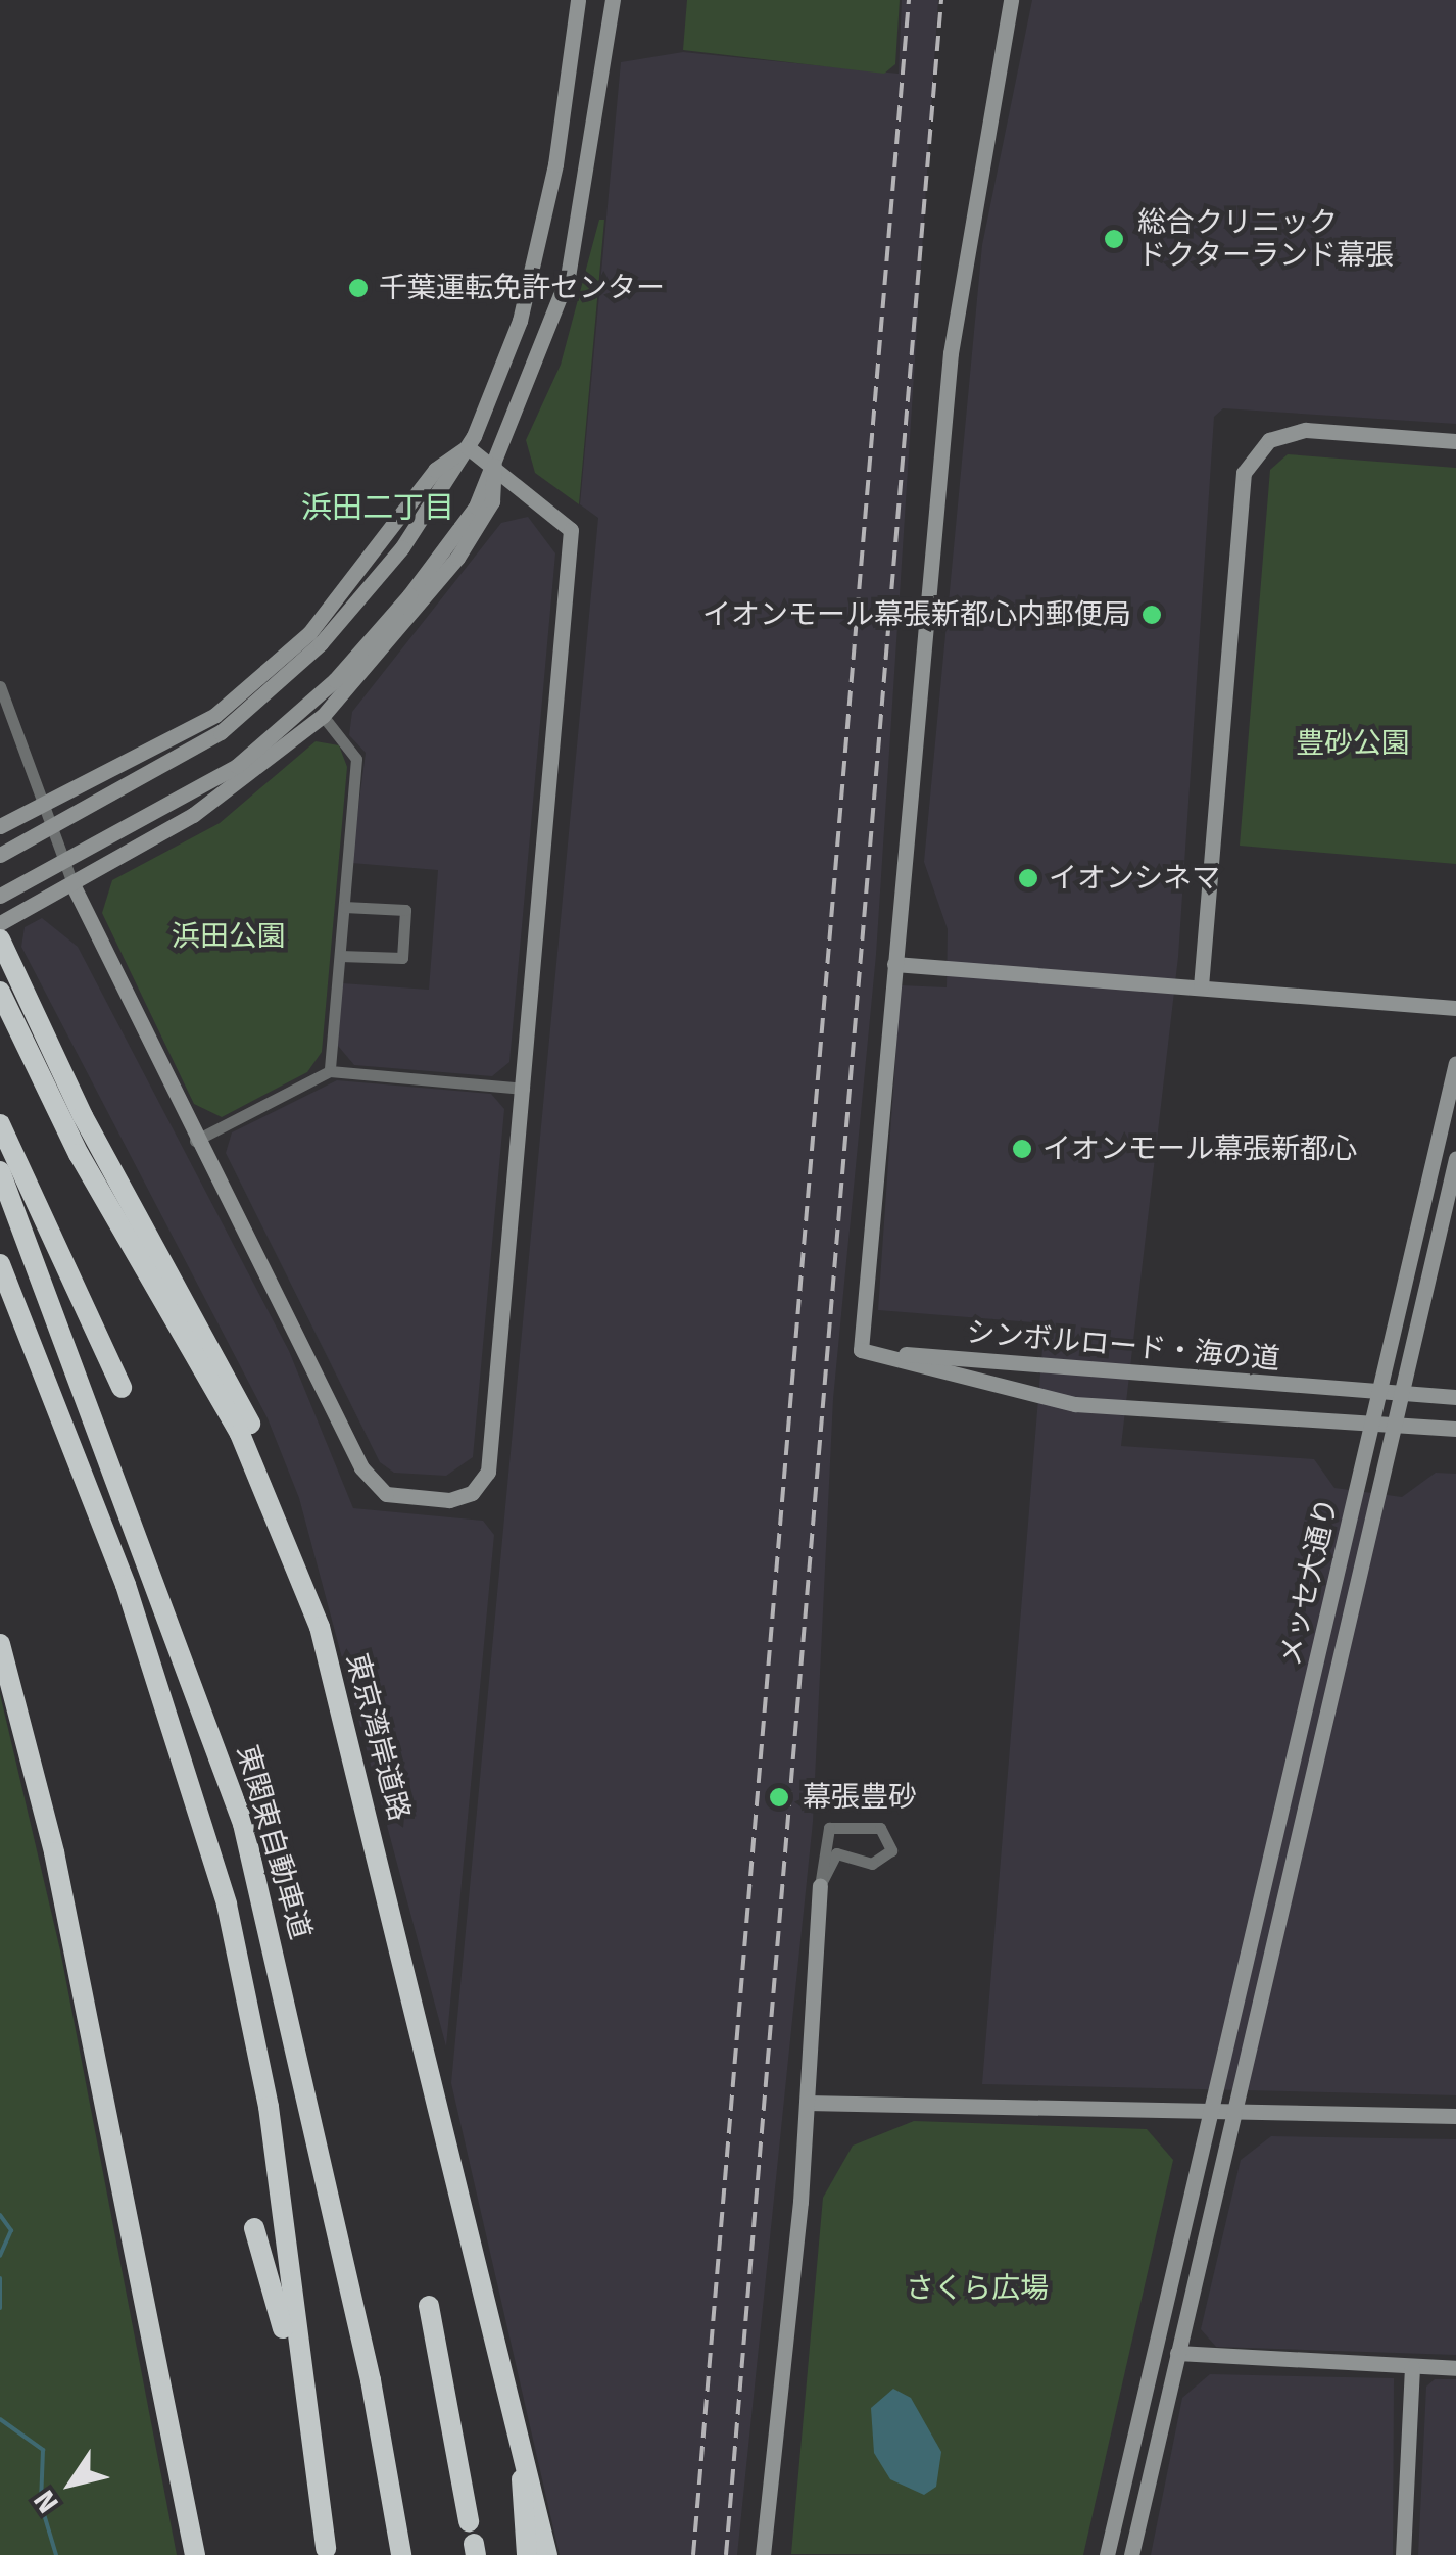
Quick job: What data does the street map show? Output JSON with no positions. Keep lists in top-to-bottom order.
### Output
{
  "streets": {
    "highway": ["東京湾岸道路", "東関東自動車道"],
    "street": ["シンボルロード・海の道", "メッセ大通り"]
  },
  "crossings": [
    ["シンボルロード・海の道", "メッセ大通り"]
  ],
  "districts": ["浜田二丁目"],
  "parks": ["豊砂公園", "浜田公園", "さくら広場"],
  "places": [
    "総合クリニック ドクターランド幕張",
    "千葉運転免許センター",
    "イオンモール幕張新都心内郵便局",
    "イオンシネマ",
    "イオンモール幕張新都心",
    "幕張豊砂"
  ],
  "north": "bottom left"
}
